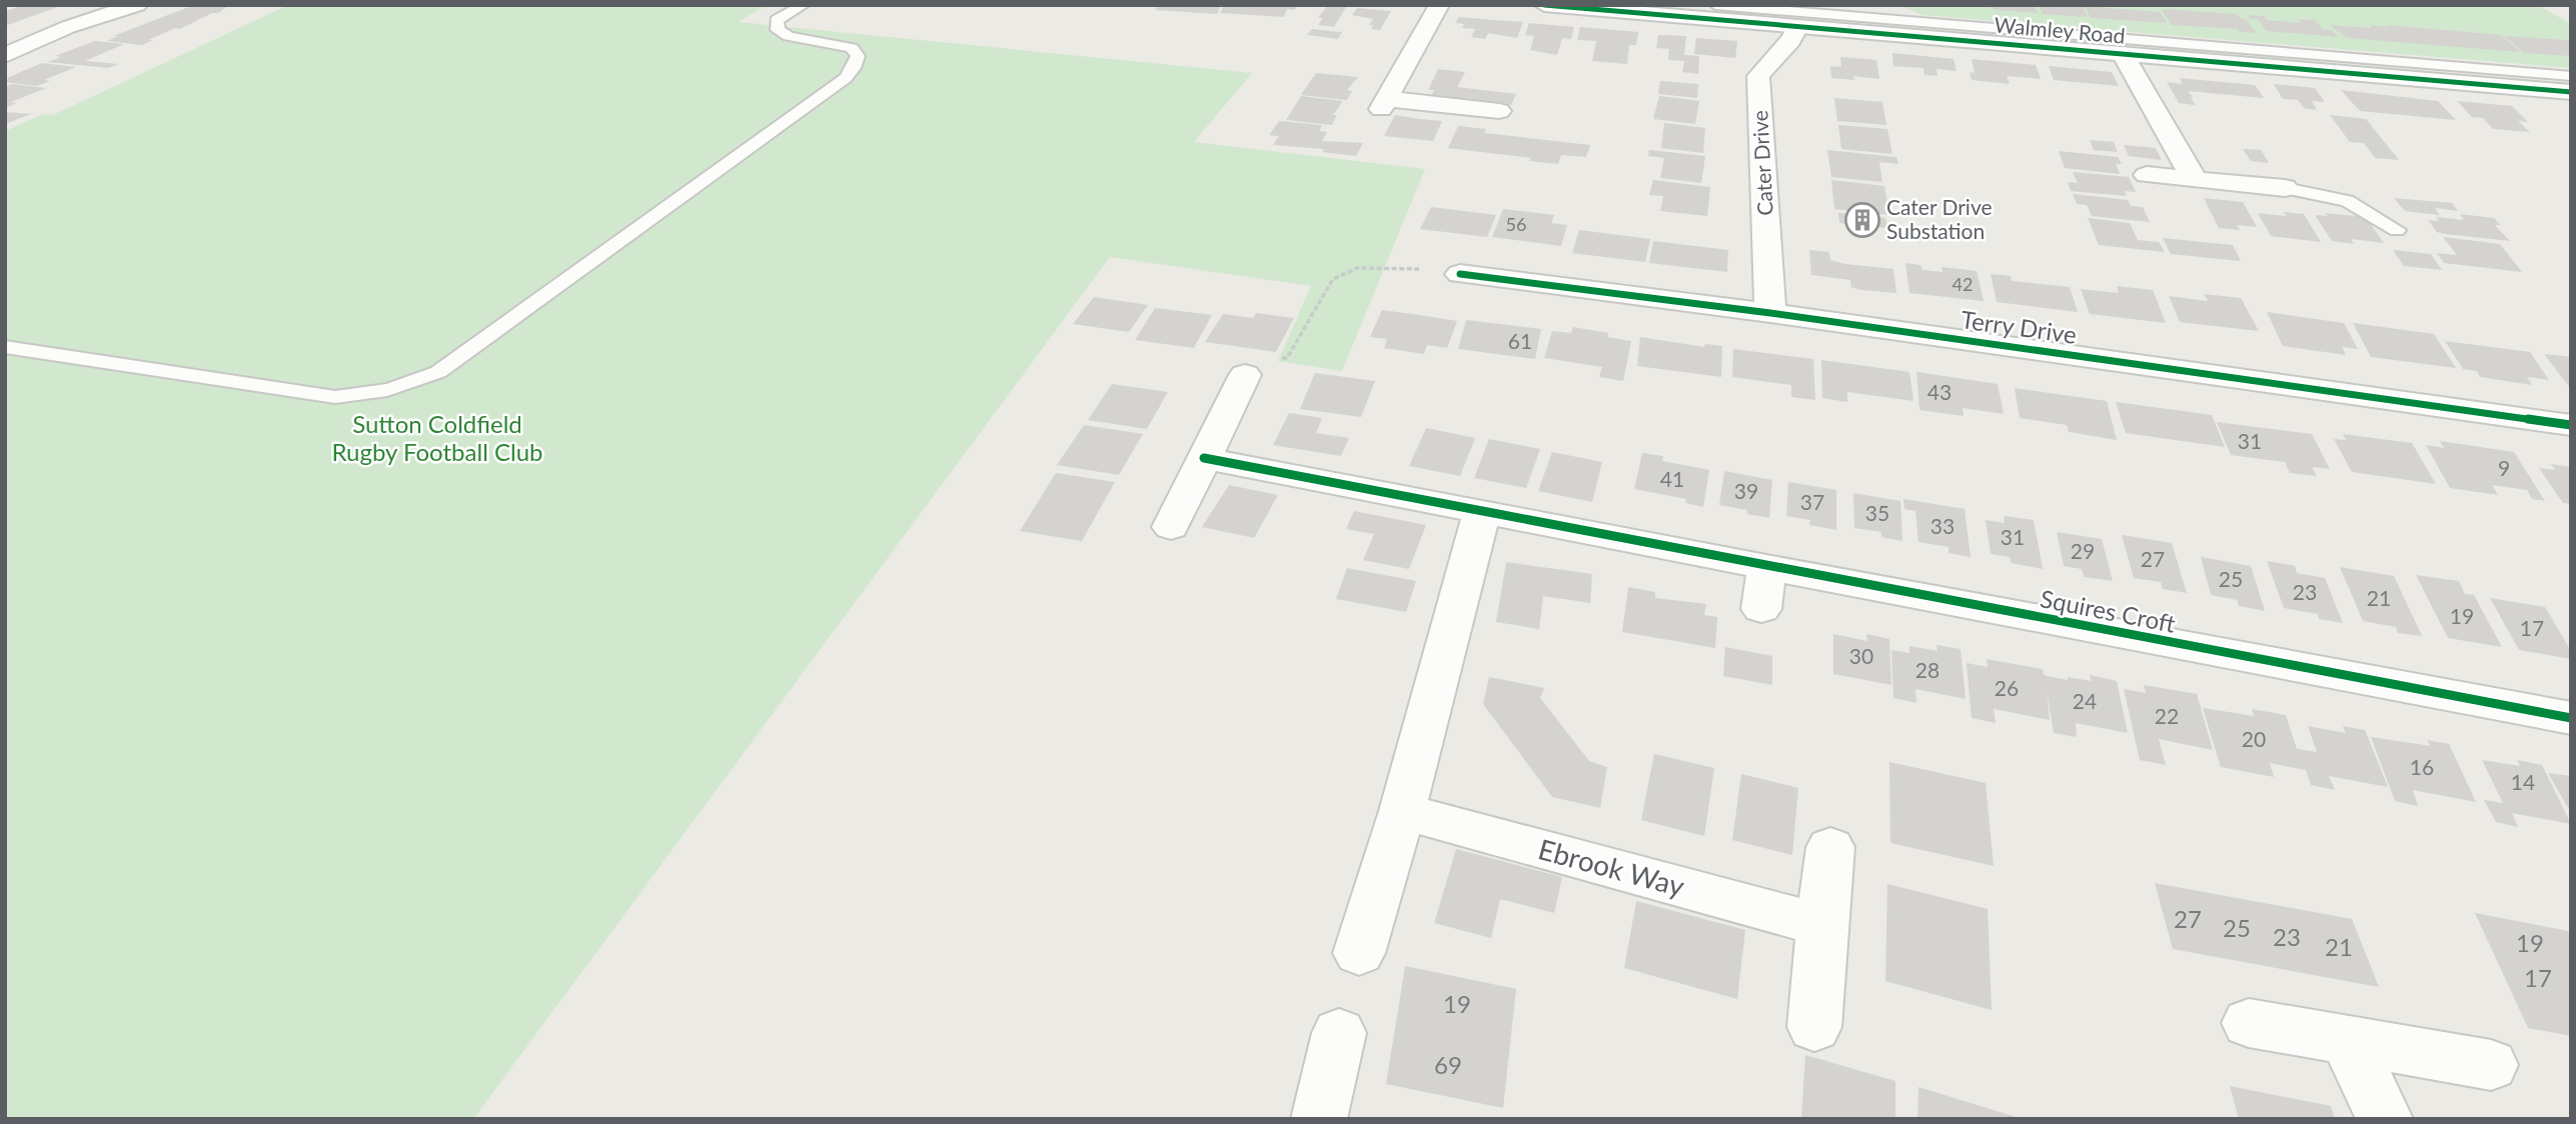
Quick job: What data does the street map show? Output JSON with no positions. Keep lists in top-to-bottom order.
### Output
{
  "streets": {
    "street": [
      "Walmley Road",
      "Cater Drive",
      "Terry Drive",
      "Squires Croft",
      "Ebrook Way"
    ]
  },
  "crossings": [
    ["Walmley Road", "Cater Drive"],
    ["Cater Drive", "Terry Drive"]
  ],
  "parks": ["Sutton Coldfield Rugby Football Club"],
  "places": {
    "building": ["Cater Drive Substation"]
  },
  "house_numbers": [
    "56",
    "42",
    "61",
    "43",
    "31",
    "9",
    "41",
    "39",
    "37",
    "35",
    "33",
    "31",
    "29",
    "27",
    "25",
    "23",
    "21",
    "19",
    "17",
    "30",
    "28",
    "26",
    "24",
    "22",
    "20",
    "16",
    "14",
    "27",
    "25",
    "23",
    "19",
    "21",
    "17",
    "19",
    "69"
  ]
}
